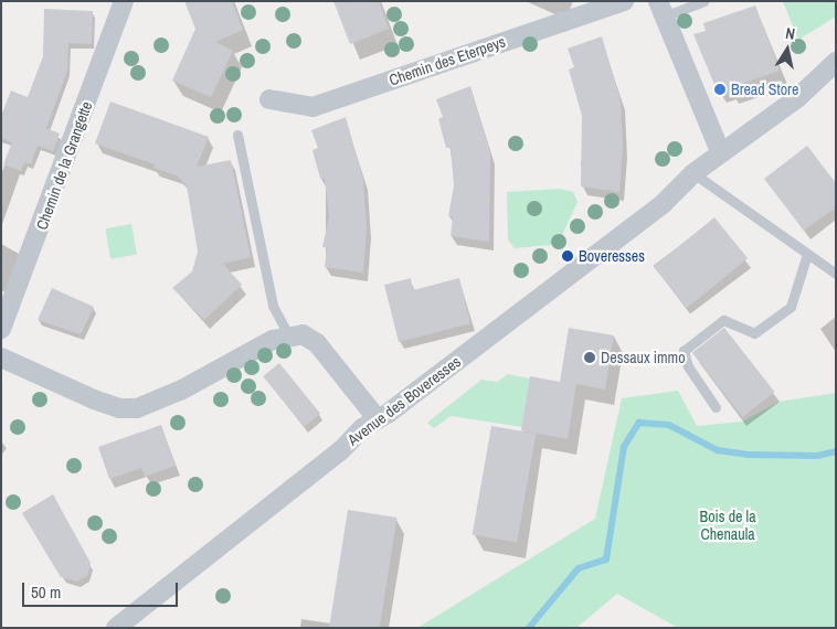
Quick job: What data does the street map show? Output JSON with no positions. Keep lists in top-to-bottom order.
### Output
{
  "streets": {
    "street": ["Chemin des Eterpeys", "Chemin de la Grangette", "Avenue des Boveresses"]
  },
  "parks": ["Bois de la Chenaula"],
  "places": ["Bread Store", "Boveresses", "Dessaux immo"],
  "scale_bar": "50 m",
  "north": "top"
}
